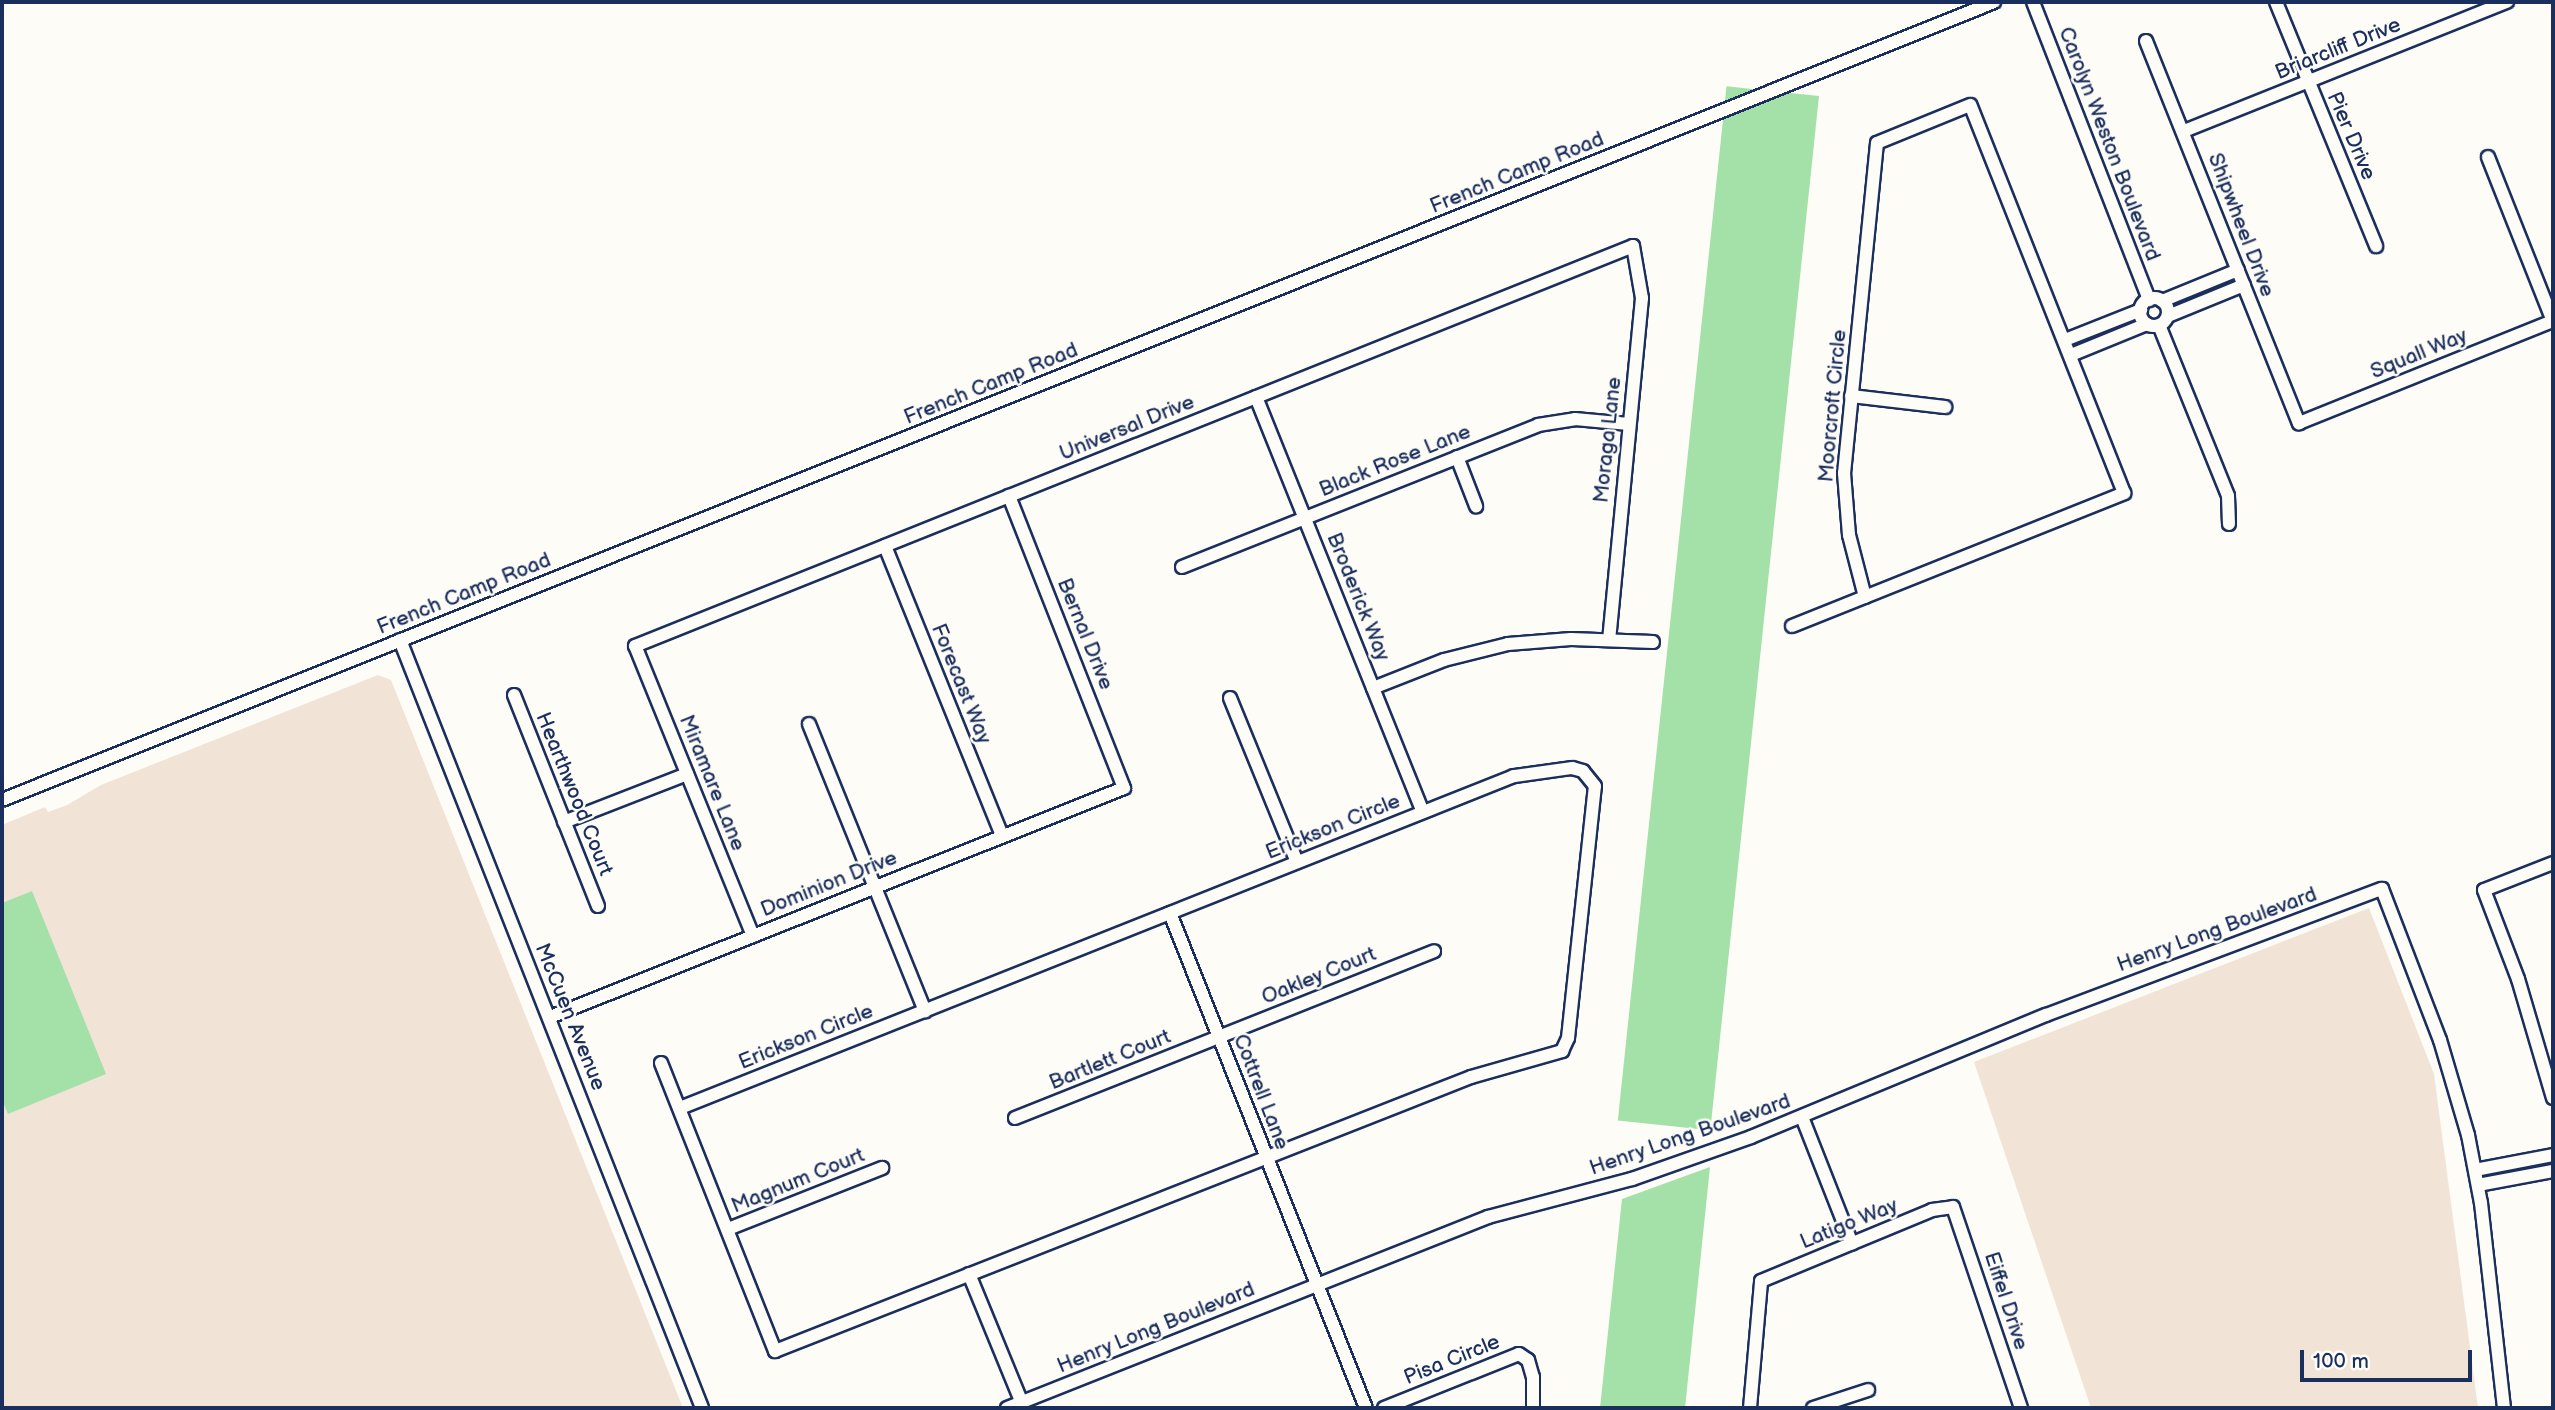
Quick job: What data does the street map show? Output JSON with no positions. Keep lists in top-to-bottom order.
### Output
{
  "streets": {
    "street": [
      "Briarcliff Drive",
      "Pier Drive",
      "Carolyn Weston Boulevard",
      "French Camp Road",
      "Shipwheel Drive",
      "Squall Way",
      "Moorcroft Circle",
      "Universal Drive",
      "Moraga Lane",
      "Black Rose Lane",
      "Broderick Way",
      "Bernal Drive",
      "Forecast Way",
      "Miramare Lane",
      "Hearthwood Court",
      "Erickson Circle",
      "Dominion Drive",
      "Henry Long Boulevard",
      "Oakley Court",
      "McCuen Avenue",
      "Bartlett Court",
      "Cottrell Lane",
      "Magnum Court",
      "Latigo Way",
      "Eiffel Drive",
      "Pisa Circle"
    ]
  },
  "crossings": [
    ["Briarcliff Drive", "Pier Drive"],
    ["Briarcliff Drive", "Shipwheel Drive"],
    ["French Camp Road", "McCuen Avenue"],
    ["Shipwheel Drive", "Squall Way"],
    ["Universal Drive", "Moraga Lane"],
    ["Universal Drive", "Broderick Way"],
    ["Universal Drive", "Bernal Drive"],
    ["Universal Drive", "Forecast Way"],
    ["Universal Drive", "Miramare Lane"],
    ["Moraga Lane", "Black Rose Lane"],
    ["Black Rose Lane", "Broderick Way"],
    ["Broderick Way", "Erickson Circle"],
    ["Bernal Drive", "Dominion Drive"],
    ["Forecast Way", "Dominion Drive"],
    ["Miramare Lane", "Dominion Drive"],
    ["Erickson Circle", "Cottrell Lane"],
    ["Erickson Circle", "Magnum Court"],
    ["Dominion Drive", "McCuen Avenue"],
    ["Henry Long Boulevard", "Cottrell Lane"],
    ["Oakley Court", "Bartlett Court"],
    ["Oakley Court", "Cottrell Lane"],
    ["Bartlett Court", "Cottrell Lane"],
    ["Latigo Way", "Eiffel Drive"]
  ],
  "scale_bar": "100 m"
}
